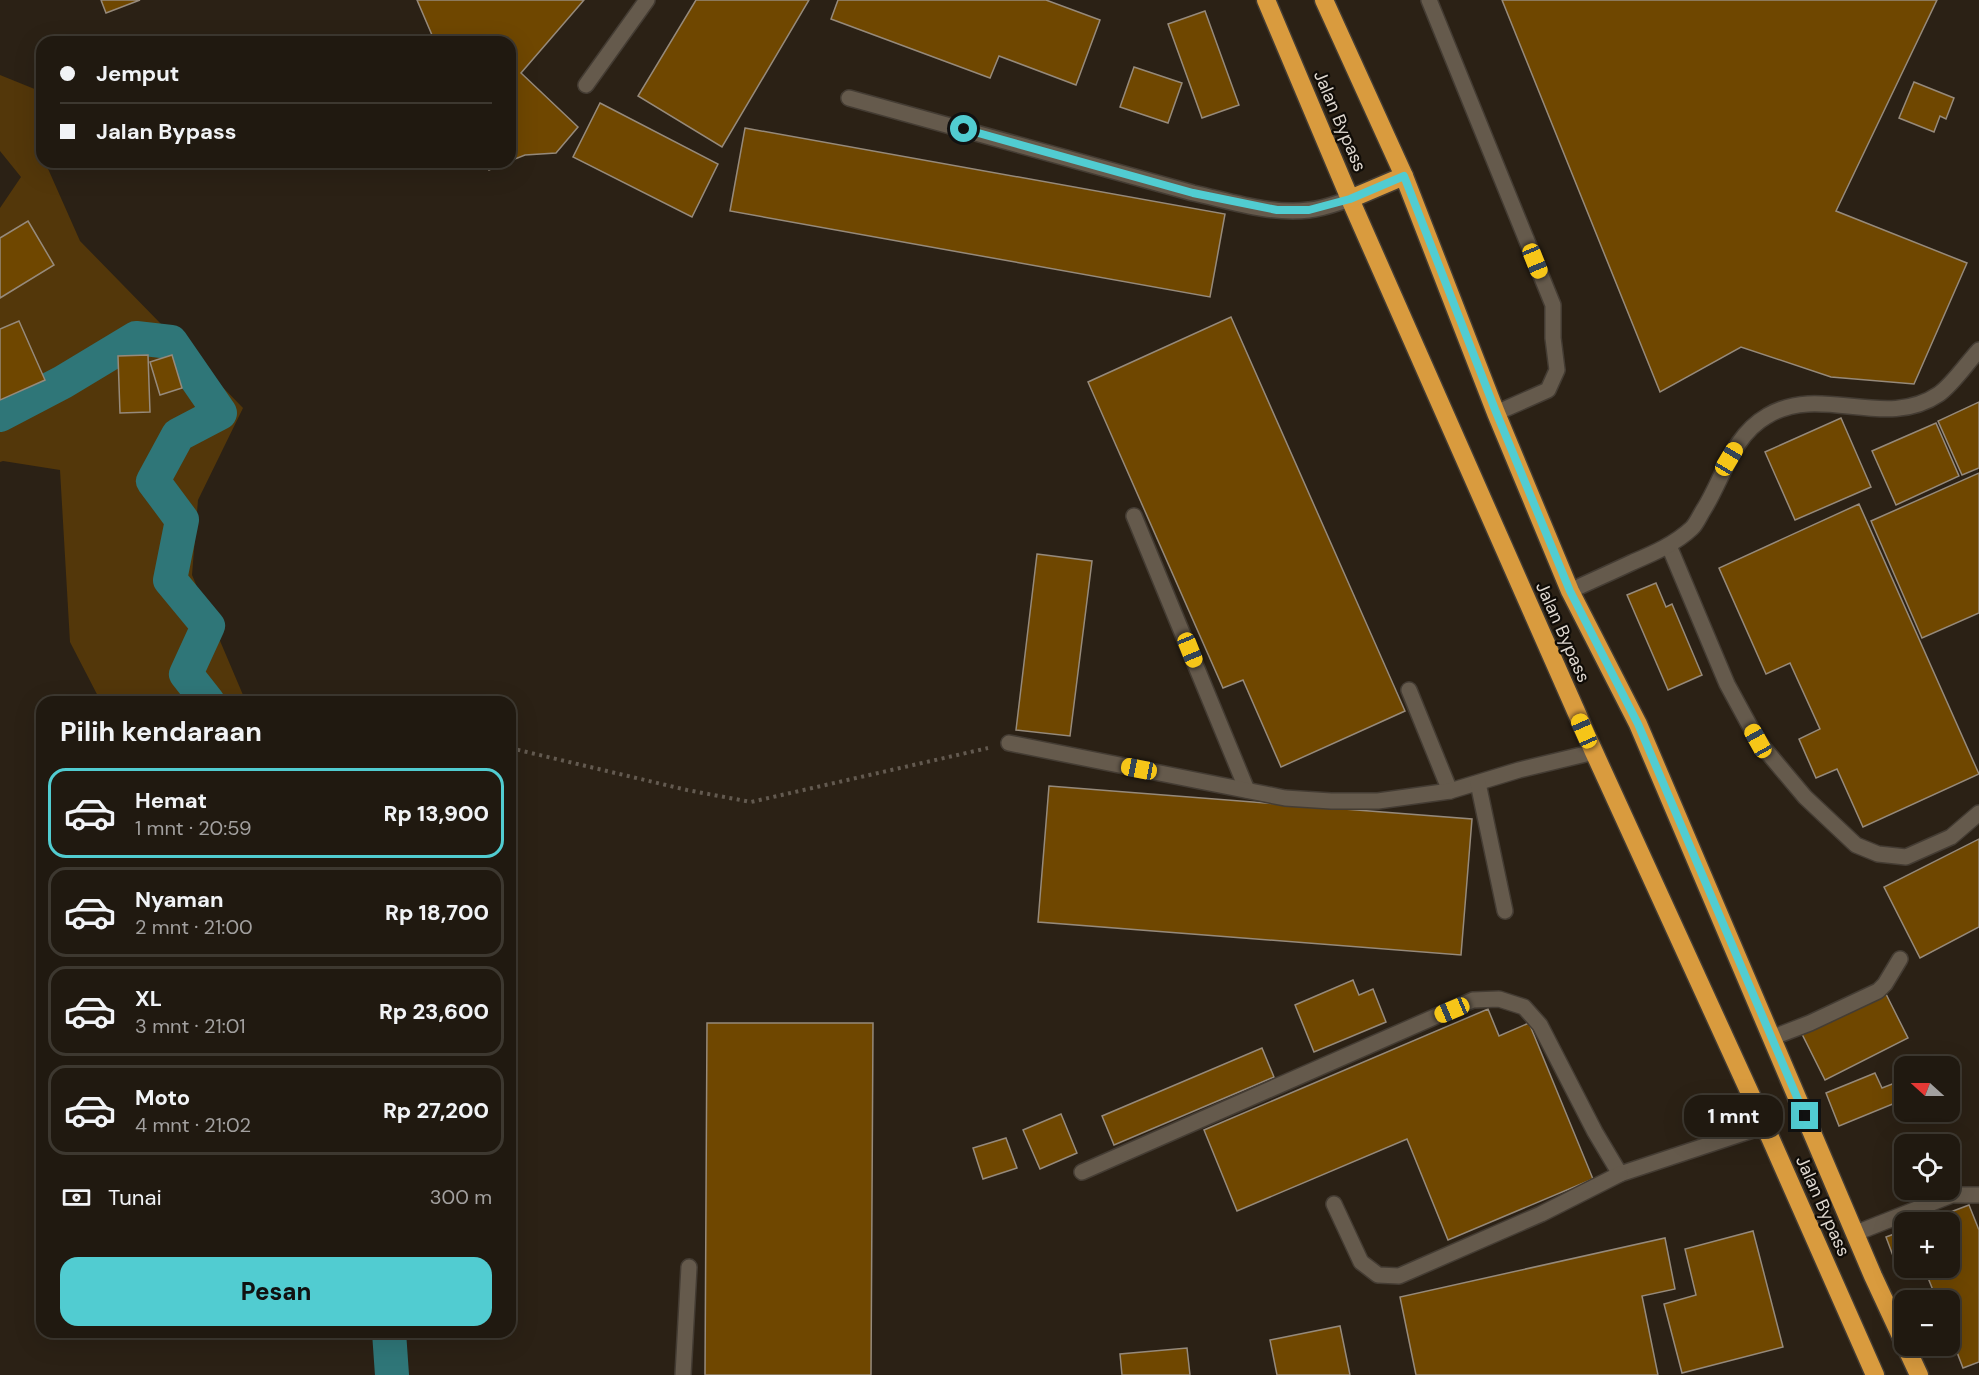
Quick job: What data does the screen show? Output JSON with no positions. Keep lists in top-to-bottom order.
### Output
{
  "streets": {
    "highway": ["Jalan Bypass"]
  },
  "north": "left",
  "page": {
    "banner": ["Jemput", "Jalan Bypass"],
    "heading": "Pilih kendaraan",
    "list": [
      {
        "name": "Hemat",
        "note": "1 mnt · 20:59",
        "value": "Rp 13,900"
      },
      {
        "name": "Nyaman",
        "note": "2 mnt · 21:00",
        "value": "Rp 18,700"
      },
      {
        "name": "XL",
        "note": "3 mnt · 21:01",
        "value": "Rp 23,600"
      },
      {
        "name": "Moto",
        "note": "4 mnt · 21:02",
        "value": "Rp 27,200"
      }
    ],
    "map_buttons": ["+", "−"],
    "bubble": "1 mnt",
    "pay": ["Tunai", "300 m"],
    "buttons": "Pesan"
  }
}
